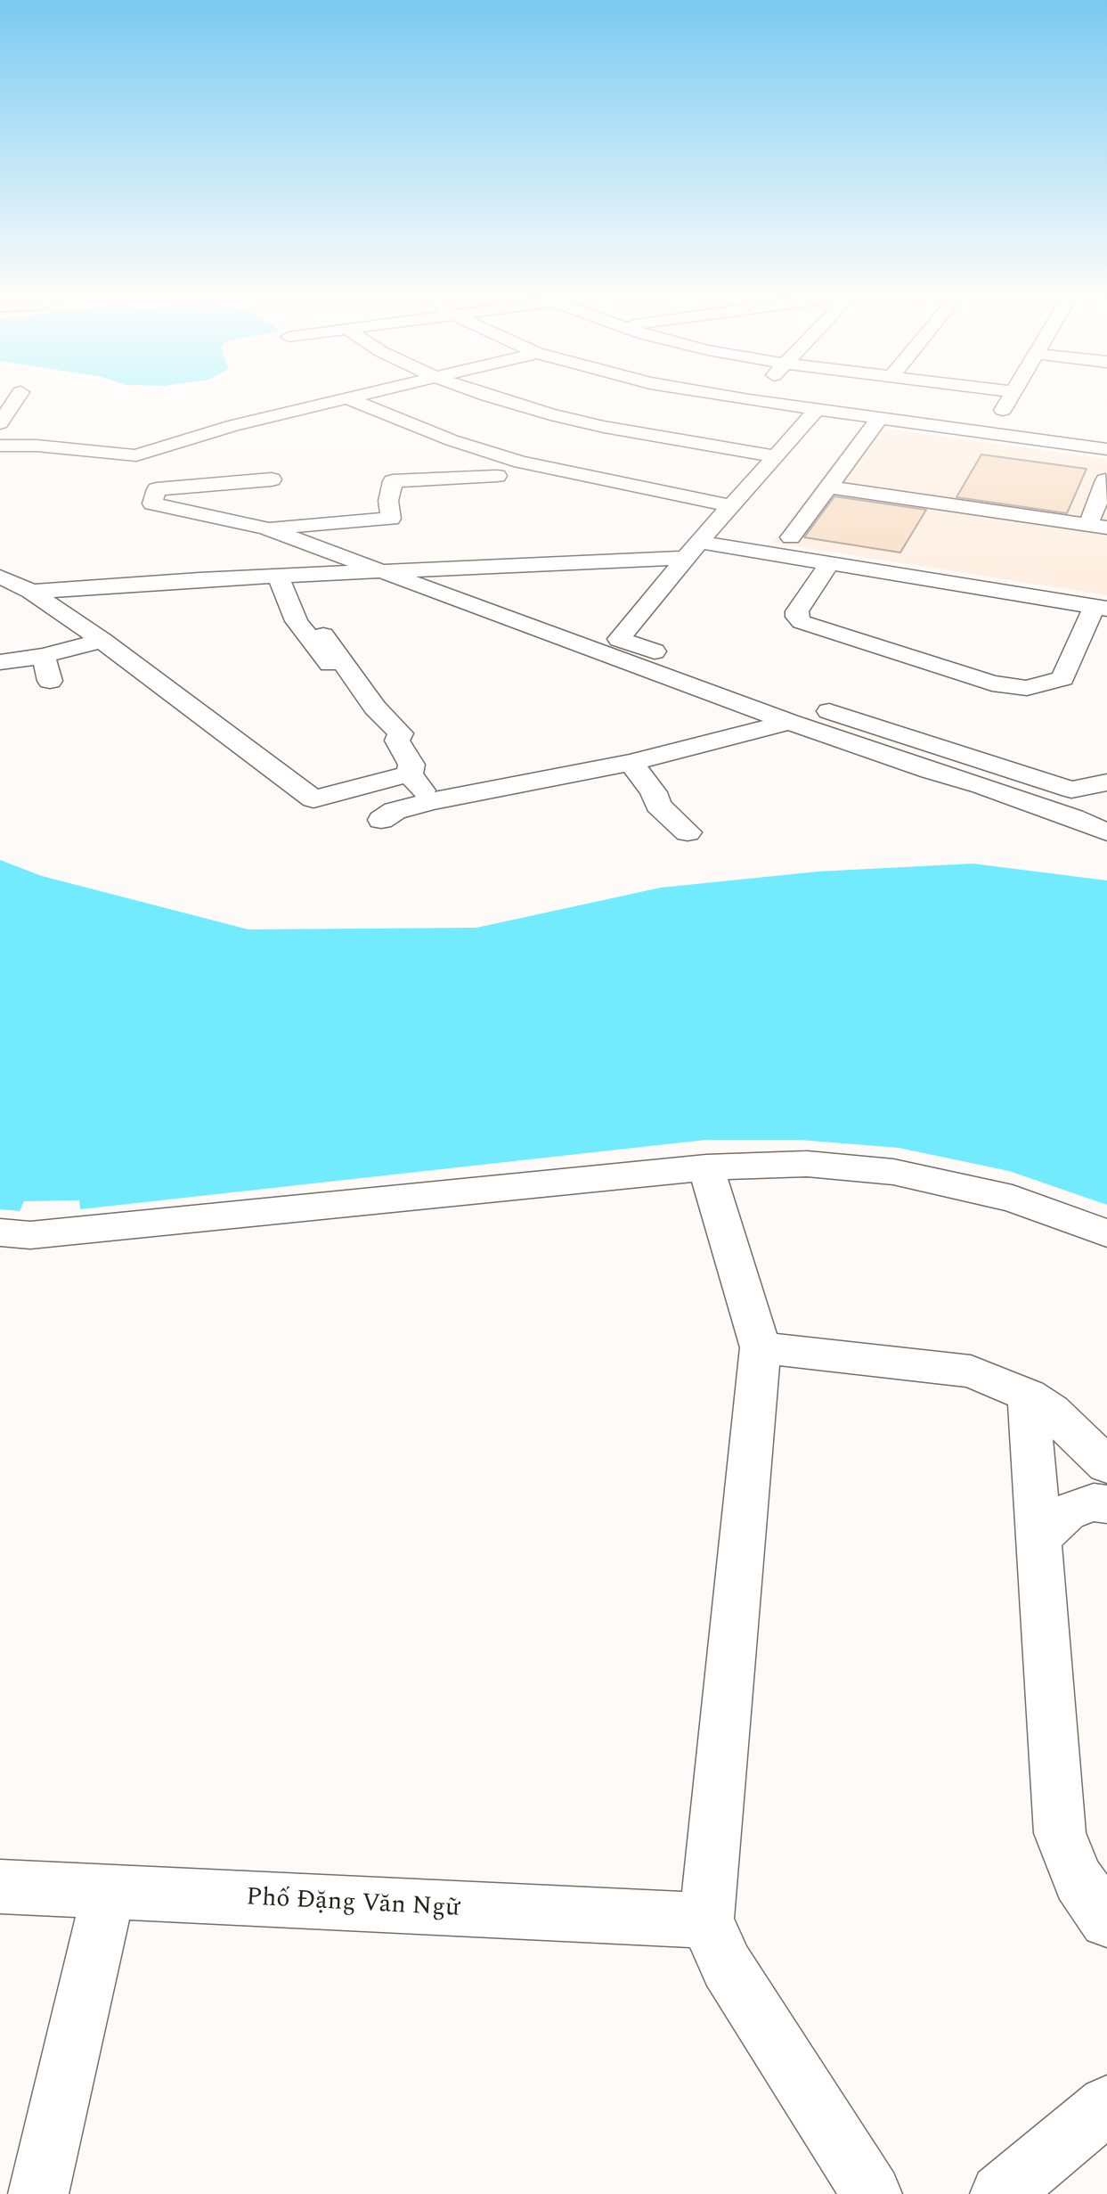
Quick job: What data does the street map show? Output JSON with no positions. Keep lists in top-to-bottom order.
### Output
{
  "streets": {
    "street": ["Phố Đặng Văn Ngữ"]
  }
}
